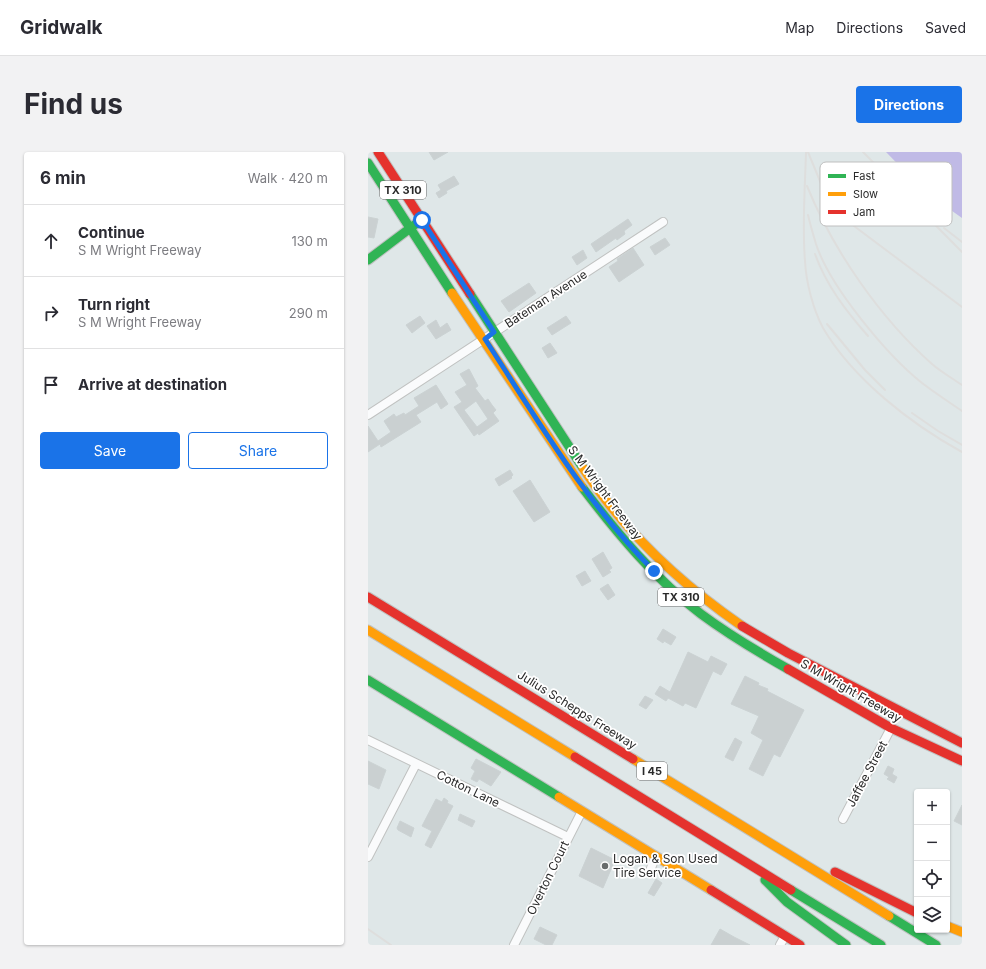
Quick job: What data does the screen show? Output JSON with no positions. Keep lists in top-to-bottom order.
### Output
{
  "streets": {
    "main road": [
      "TX 310",
      "S M Wright Freeway",
      "Julius Schepps Freeway",
      "I 45"
    ],
    "street": [
      "Bateman Avenue",
      "Jaffee Street",
      "Cotton Lane",
      "Overton Court"
    ]
  },
  "crossings": [
    ["Bateman Avenue", "S M Wright Freeway"],
    ["S M Wright Freeway", "Jaffee Street"],
    ["Cotton Lane", "Overton Court"]
  ],
  "places": ["Logan & Son Used Tire Service"],
  "legend": ["Fast", "Slow", "Jam"],
  "page": {
    "header": "Gridwalk",
    "nav": ["Map", "Directions", "Saved"],
    "buttons": [
      "Directions",
      ["Save", "Share"]
    ],
    "title": "Find us",
    "heading": ["6 min", "Walk · 420 m"],
    "list": [
      ["Continue", "S M Wright Freeway", "130 m"],
      ["Turn right", "S M Wright Freeway", "290 m"],
      "Arrive at destination"
    ],
    "map_buttons": ["+", "−"]
  }
}
